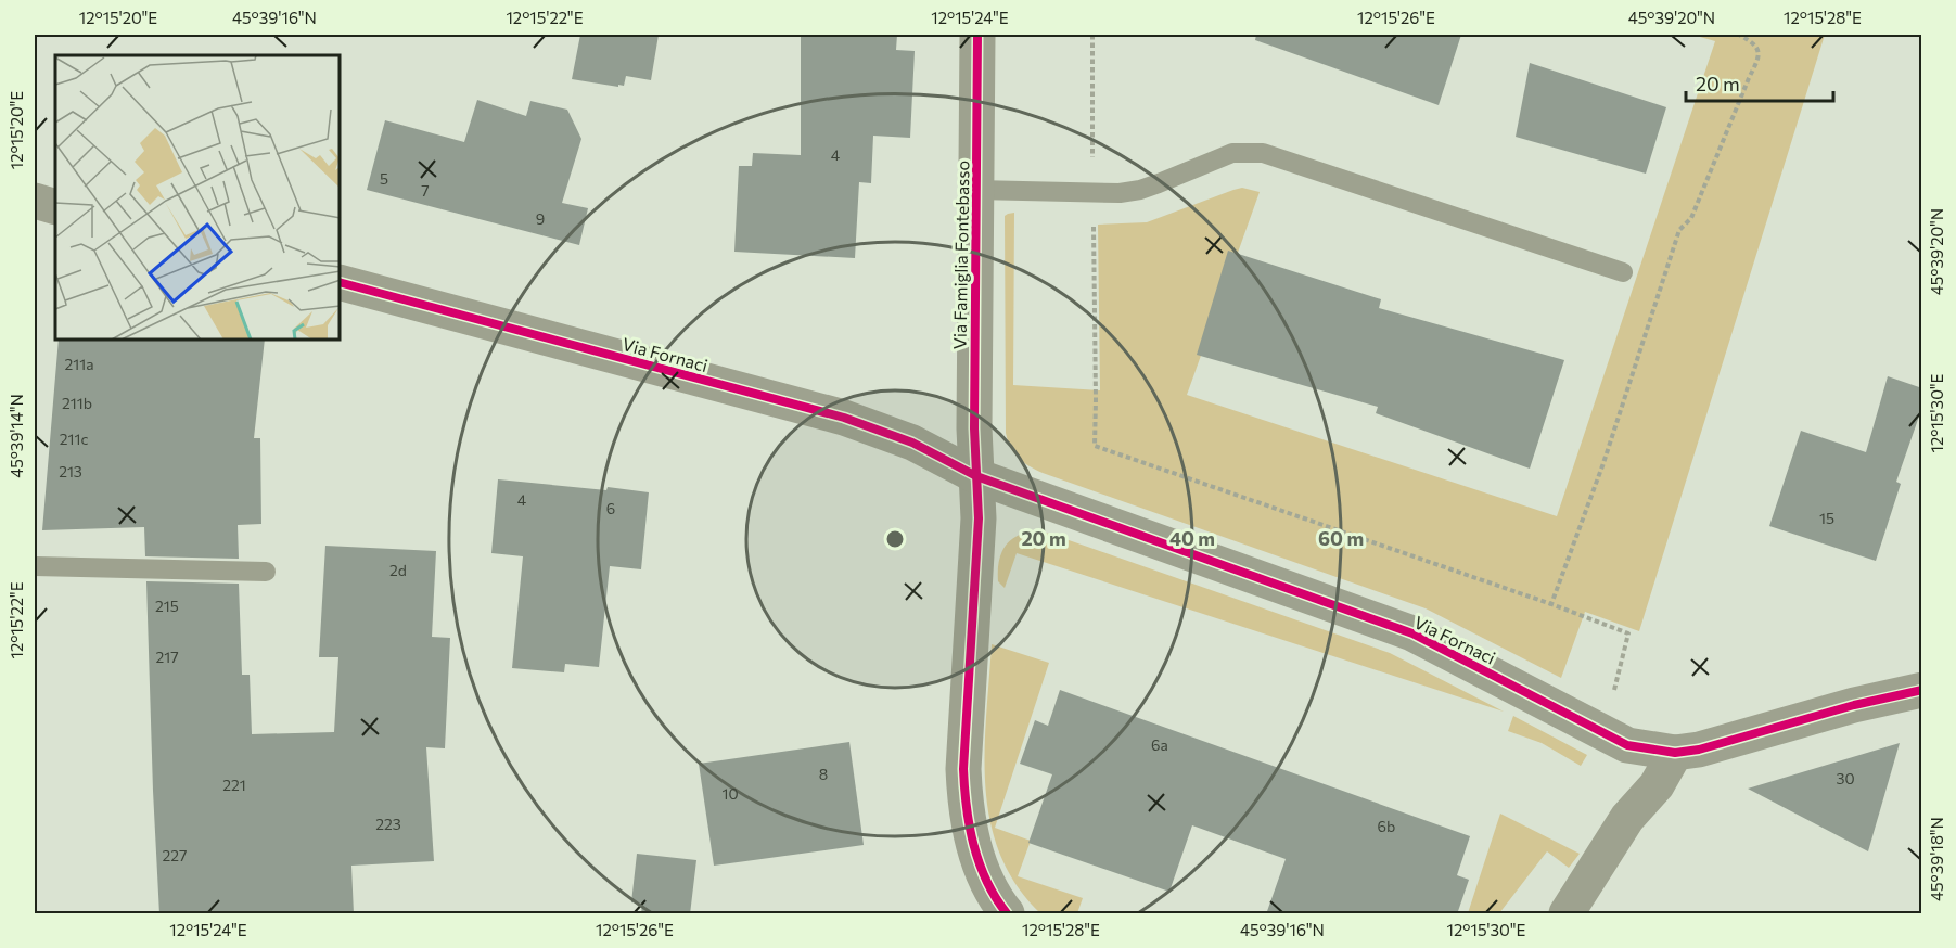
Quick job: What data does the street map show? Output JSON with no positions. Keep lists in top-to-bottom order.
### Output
{
  "streets": {
    "street": ["Via Famiglia Fontebasso", "Via Fornaci"]
  },
  "crossings": [
    ["Via Famiglia Fontebasso", "Via Fornaci"]
  ],
  "house_numbers": [
    "4",
    "5",
    "7",
    "9",
    "211a",
    "211b",
    "211c",
    "213",
    "4",
    "6",
    "15",
    "2d",
    "215",
    "217",
    "6a",
    "8",
    "30",
    "221",
    "10",
    "223",
    "6b",
    "227"
  ],
  "scale_bar": "20 m",
  "coordinates": [
    "12°15'20\"E",
    "45°39'16\"N",
    "12°15'22\"E",
    "12°15'24\"E",
    "12°15'26\"E",
    "45°39'20\"N",
    "12°15'28\"E",
    "12°15'30\"E",
    "45°39'14\"N",
    "45°39'18\"N"
  ],
  "rings": ["20 m", "40 m", "60 m"]
}
